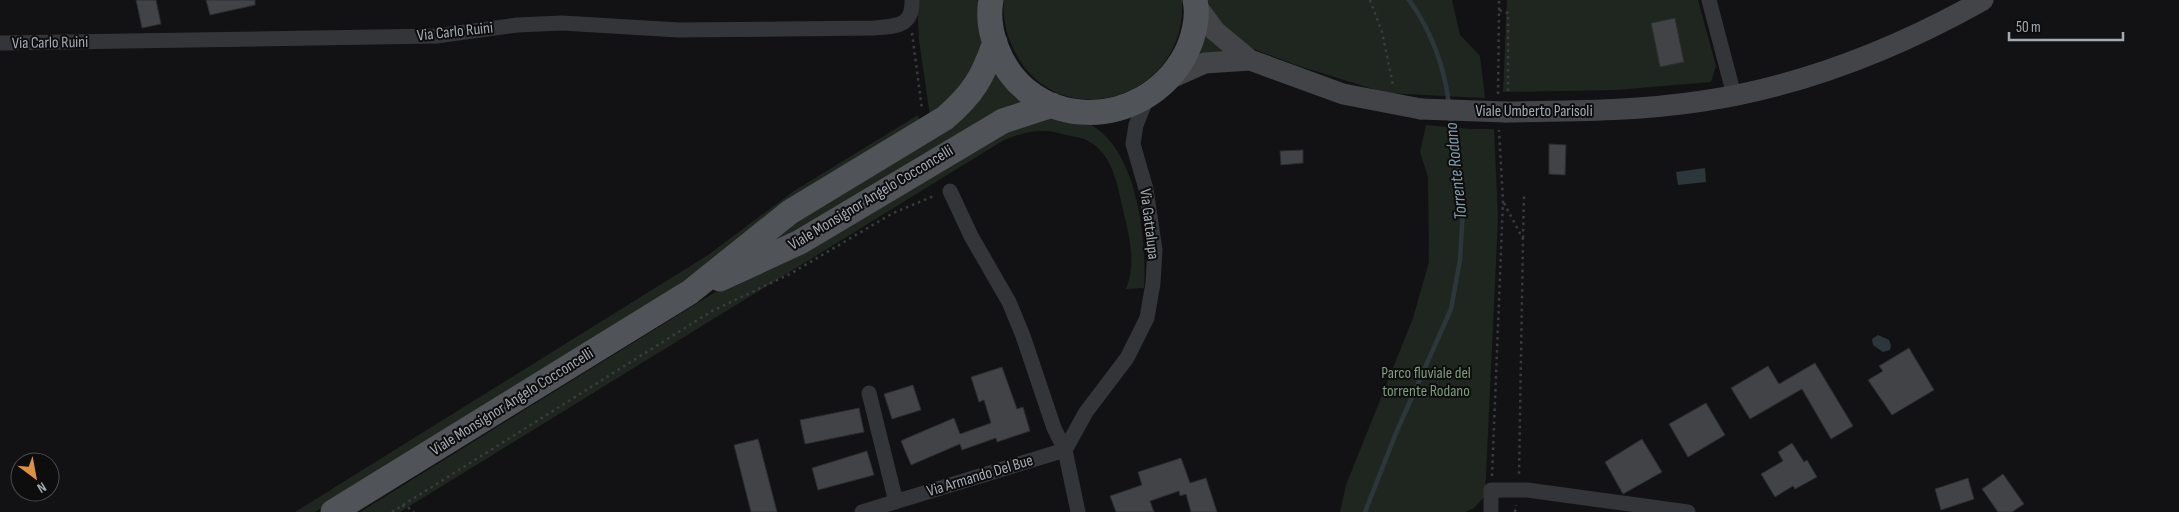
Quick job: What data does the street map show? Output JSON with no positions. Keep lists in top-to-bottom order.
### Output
{
  "streets": {
    "main road": ["Viale Umberto Parisoli", "Viale Monsignor Angelo Cocconcelli"],
    "street": ["Via Carlo Ruini", "Via Gattalupa", "Via Armando Del Bue"]
  },
  "crossings": [
    ["Via Gattalupa", "Via Armando Del Bue"]
  ],
  "water": ["Torrente Rodano"],
  "parks": ["Parco fluviale del torrente Rodano"],
  "scale_bar": "50 m",
  "north": "bottom right"
}
